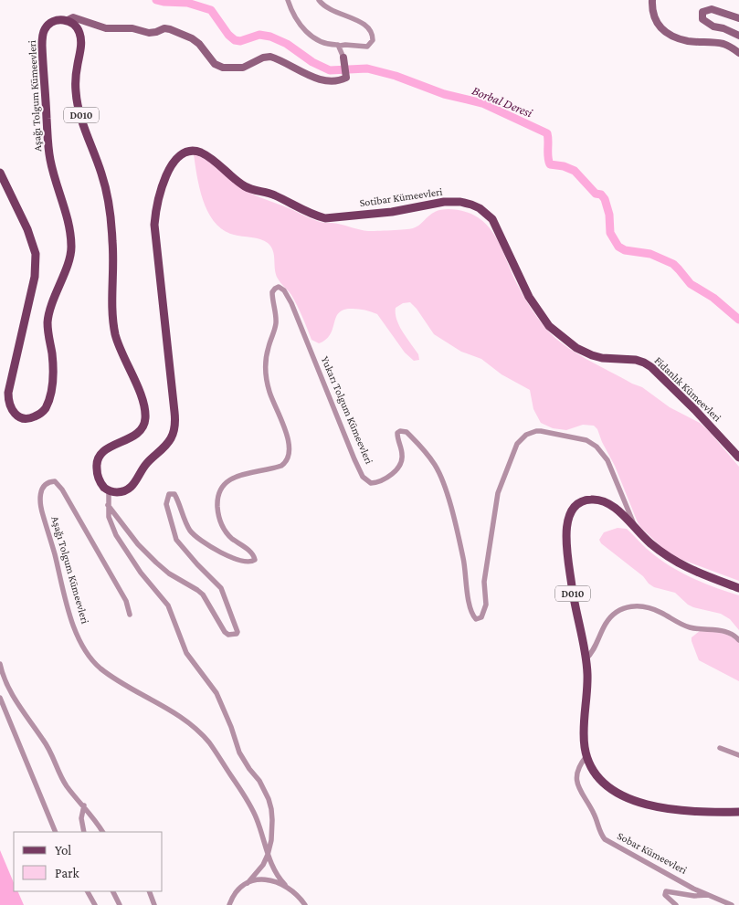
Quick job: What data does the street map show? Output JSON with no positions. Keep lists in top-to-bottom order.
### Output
{
  "streets": {
    "main road": [
      "Aşağı Tolgum Kümeevleri",
      "D010",
      "Sotibar Kümeevleri",
      "Fidanlık Kümeevleri"
    ],
    "street": ["Yukarı Tolgum Kümeevleri", "Sobar Kümeevleri"]
  },
  "crossings": [
    ["Aşağı Tolgum Kümeevleri", "D010"],
    ["D010", "Sotibar Kümeevleri"],
    ["D010", "Yukarı Tolgum Kümeevleri"],
    ["D010", "Sobar Kümeevleri"],
    ["Sotibar Kümeevleri", "Fidanlık Kümeevleri"]
  ],
  "water": ["Borbal Deresi"],
  "legend": ["Yol", "Park"]
}
